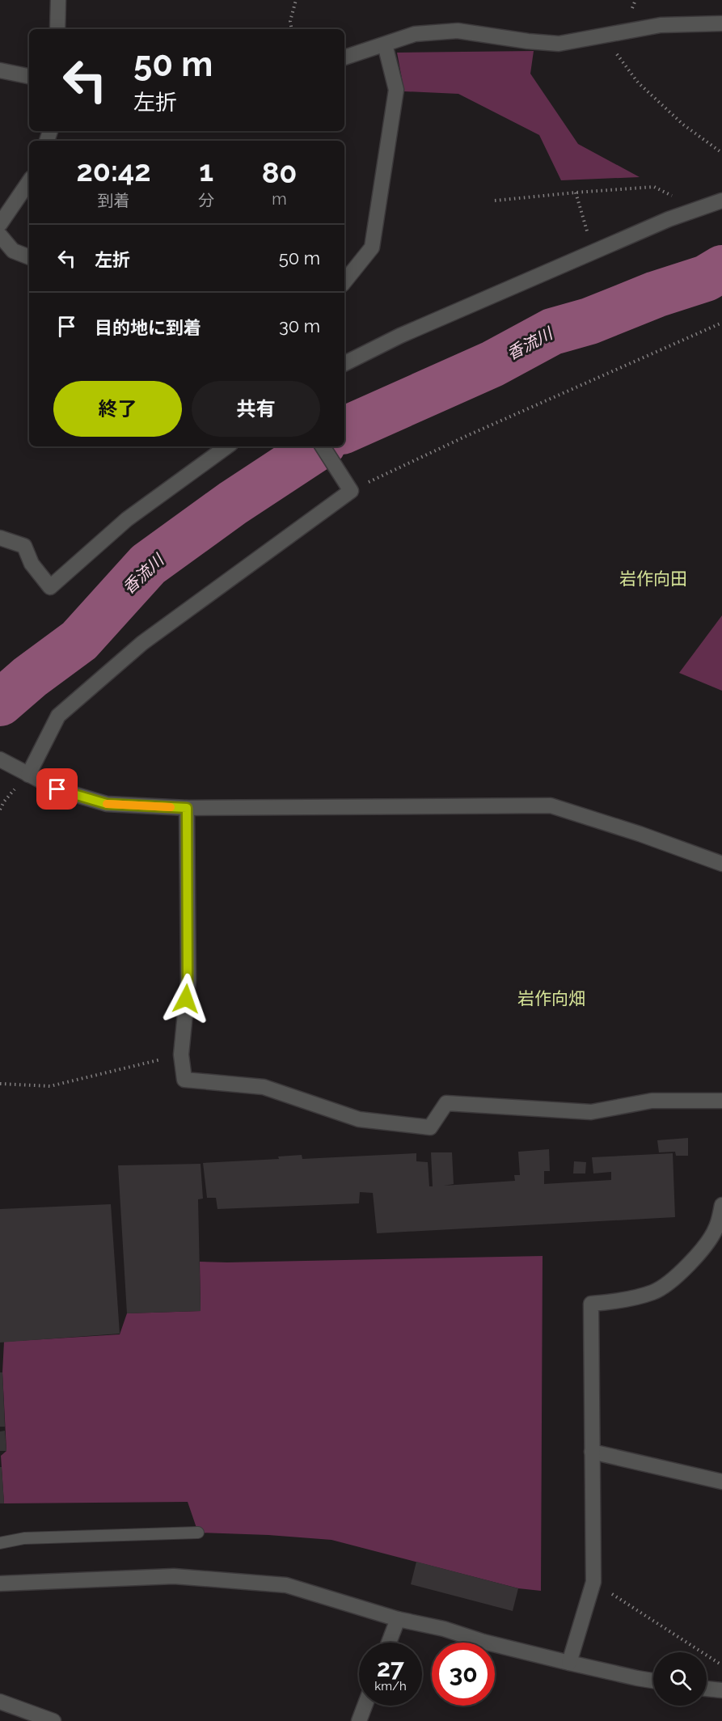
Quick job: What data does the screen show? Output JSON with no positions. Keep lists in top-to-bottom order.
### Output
{
  "districts": ["岩作向田", "岩作向畑"],
  "water": ["香流川"],
  "page": {
    "turn": ["50 m", "左折"],
    "eta": [
      "20:42",
      "到着",
      "1",
      "分",
      "80",
      "m"
    ],
    "list": [
      {
        "name": "左折",
        "value": "50 m"
      },
      {
        "name": "目的地に到着",
        "value": "30 m"
      }
    ],
    "buttons": ["終了", "共有"],
    "speed": "27 km/h",
    "limit": "30"
  }
}
